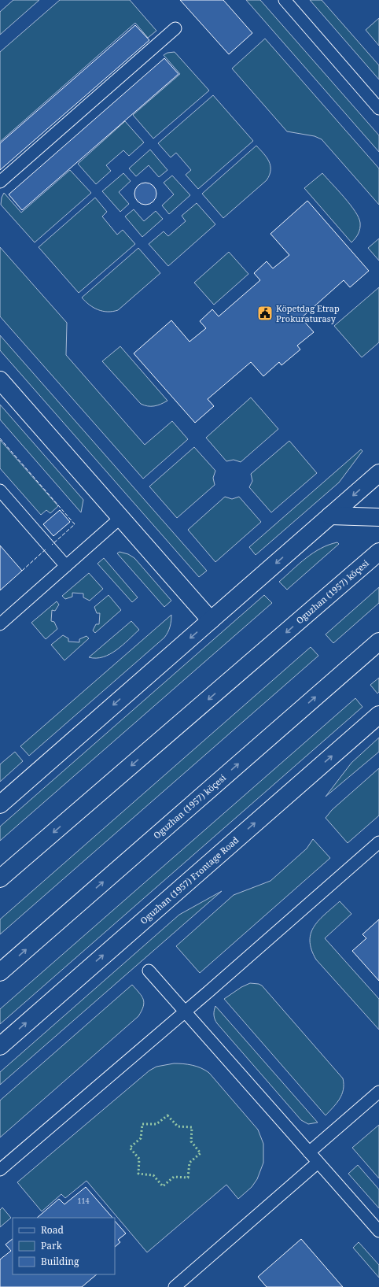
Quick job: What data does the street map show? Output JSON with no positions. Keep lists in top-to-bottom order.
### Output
{
  "streets": {
    "street": ["Oguzhan (1957) köçesi", "Oguzhan (1957) Frontage Road"]
  },
  "one_way": ["Oguzhan (1957) Frontage Road"],
  "places": {
    "public building": ["Köpetdag Etrap Prokuraturasy"]
  },
  "house_numbers": ["114"],
  "legend": ["Road", "Park", "Building"]
}
